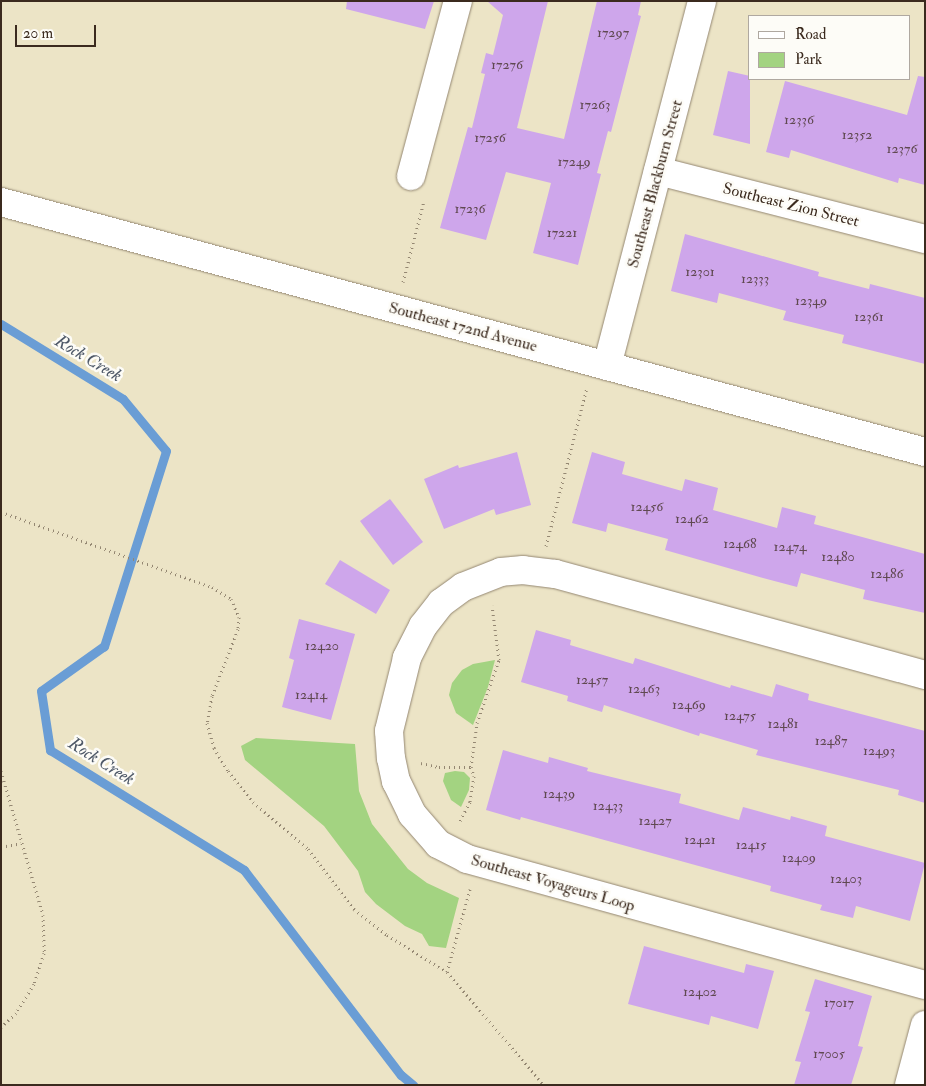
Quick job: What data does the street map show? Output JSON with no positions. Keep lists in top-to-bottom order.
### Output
{
  "streets": {
    "street": [
      "Southeast Blackburn Street",
      "Southeast Zion Street",
      "Southeast 172nd Avenue",
      "Southeast Voyageurs Loop"
    ]
  },
  "crossings": [
    ["Southeast Blackburn Street", "Southeast Zion Street"],
    ["Southeast Blackburn Street", "Southeast 172nd Avenue"]
  ],
  "water": ["Rock Creek"],
  "house_numbers": [
    "17297",
    "17276",
    "17263",
    "12336",
    "12352",
    "17256",
    "12376",
    "17249",
    "17236",
    "17221",
    "12301",
    "12333",
    "12349",
    "12361",
    "12456",
    "12462",
    "12468",
    "12474",
    "12480",
    "12486",
    "12420",
    "12457",
    "12463",
    "12414",
    "12469",
    "12475",
    "12481",
    "12487",
    "12493",
    "12439",
    "12433",
    "12427",
    "12421",
    "12415",
    "12409",
    "12403",
    "12402",
    "17017",
    "17005"
  ],
  "legend": ["Road", "Park"],
  "scale_bar": "20 m"
}
